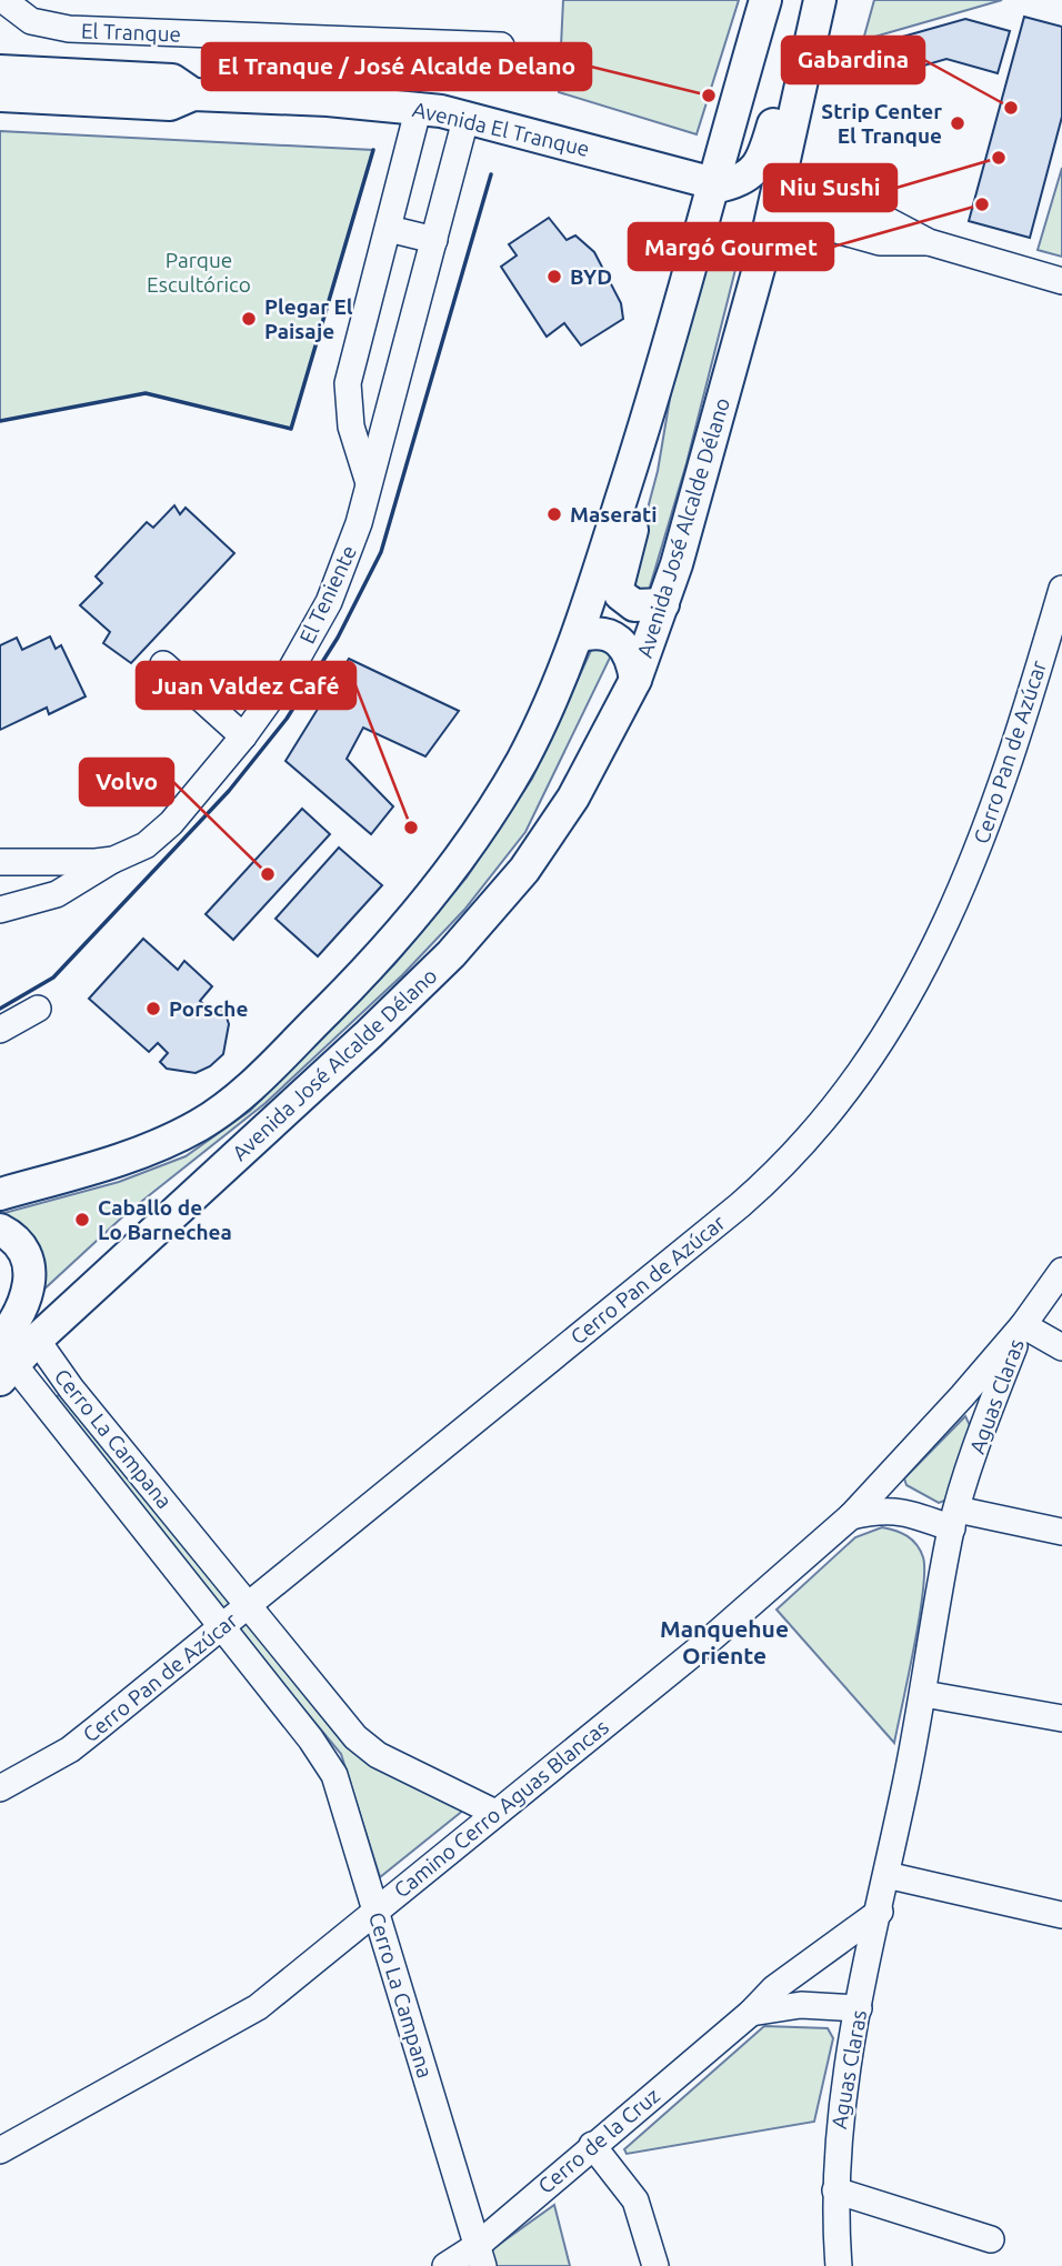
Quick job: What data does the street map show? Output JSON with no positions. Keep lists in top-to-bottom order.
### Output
{
  "streets": {
    "main road": ["Avenida El Tranque", "Avenida José Alcalde Délano"],
    "street": [
      "El Tranque",
      "El Teniente",
      "Cerro Pan de Azúcar",
      "Aguas Claras",
      "Cerro La Campana",
      "Camino Cerro Aguas Blancas",
      "Cerro de la Cruz"
    ]
  },
  "crossings": [
    ["Avenida El Tranque", "Avenida José Alcalde Délano"],
    ["Avenida El Tranque", "El Teniente"],
    ["Avenida José Alcalde Délano", "Cerro La Campana"],
    ["Cerro Pan de Azúcar", "Cerro La Campana"],
    ["Aguas Claras", "Camino Cerro Aguas Blancas"],
    ["Aguas Claras", "Cerro de la Cruz"],
    ["Cerro La Campana", "Camino Cerro Aguas Blancas"],
    ["Cerro La Campana", "Cerro de la Cruz"]
  ],
  "districts": ["Manquehue Oriente"],
  "parks": ["Parque Escultórico"],
  "places": [
    "El Tranque / José Alcalde Delano",
    "Gabardina",
    "Strip Center El Tranque",
    "Niu Sushi",
    "Margó Gourmet",
    "BYD",
    "Plegar El Paisaje",
    "Maserati",
    "Juan Valdez Café",
    "Volvo",
    "Porsche",
    "Caballo de Lo Barnechea"
  ]
}
